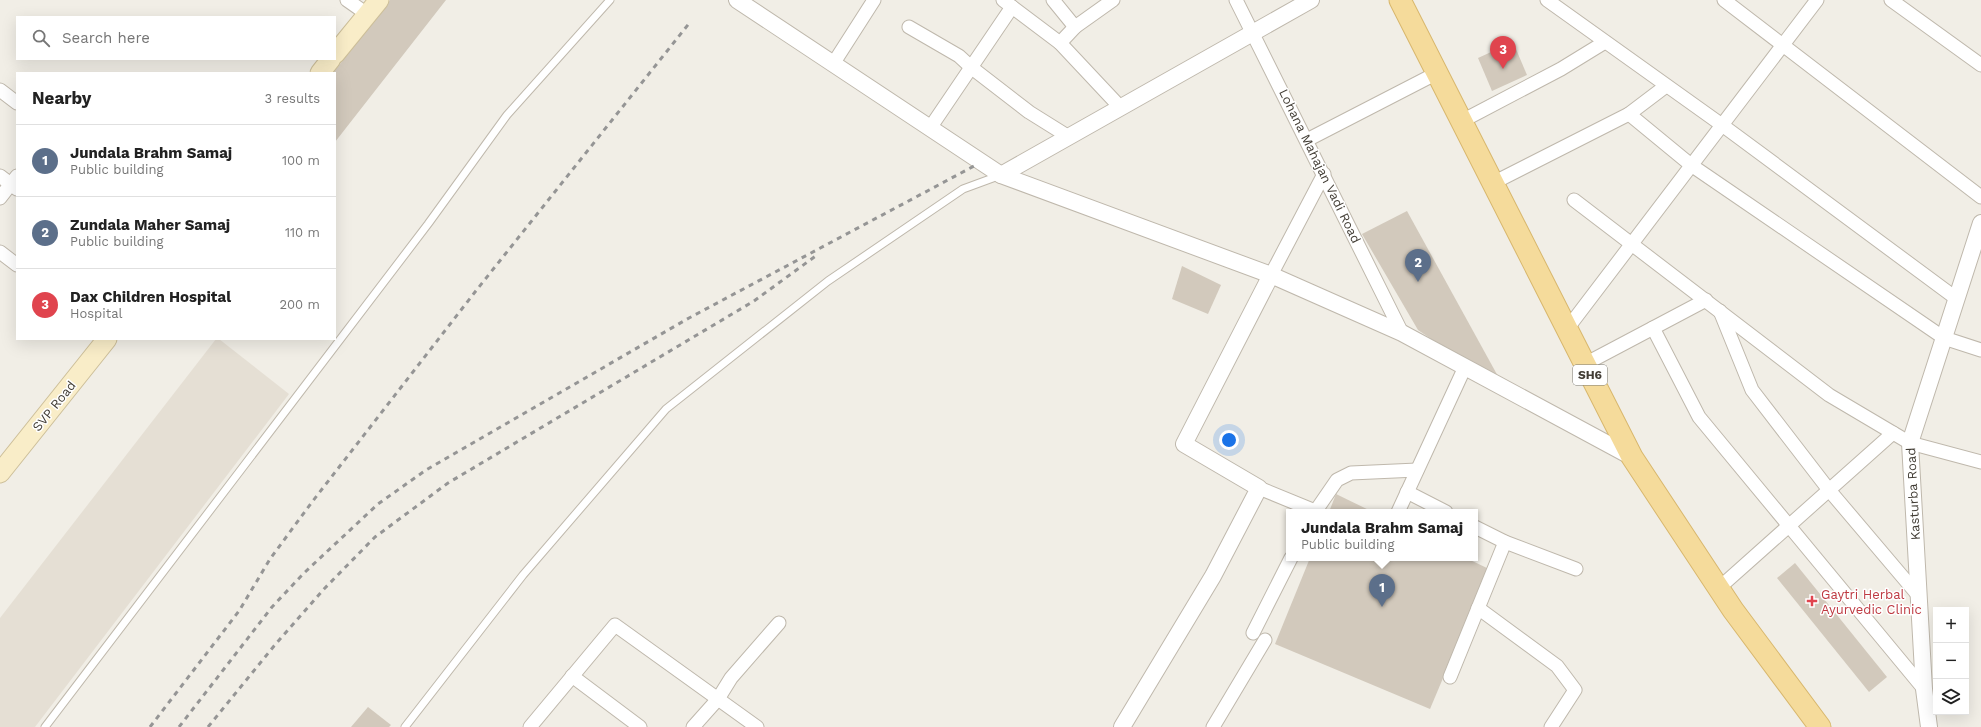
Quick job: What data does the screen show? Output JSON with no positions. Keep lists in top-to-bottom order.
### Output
{
  "streets": {
    "main road": ["SH6", "SVP Road"],
    "street": ["Lohana Mahajan Vadi Road", "Kasturba Road"]
  },
  "places": {
    "health": ["Gaytri Herbal Ayurvedic Clinic"]
  },
  "page": {
    "search": "Search here",
    "pins": ["3", "2", "1"],
    "heading": ["Nearby", "3 results"],
    "list": [
      {
        "mark": "1",
        "name": "Jundala Brahm Samaj",
        "note": "Public building",
        "value": "100 m"
      },
      {
        "mark": "2",
        "name": "Zundala Maher Samaj",
        "note": "Public building",
        "value": "110 m"
      },
      {
        "mark": "3",
        "name": "Dax Children Hospital",
        "note": "Hospital",
        "value": "200 m"
      }
    ],
    "popup": ["Jundala Brahm Samaj", "Public building"],
    "map_buttons": ["+", "−"]
  }
}
